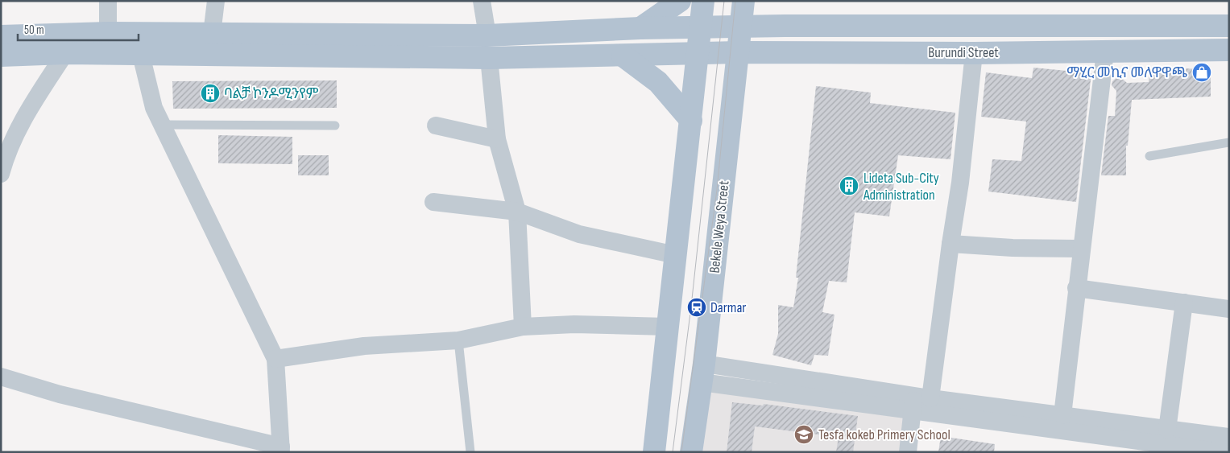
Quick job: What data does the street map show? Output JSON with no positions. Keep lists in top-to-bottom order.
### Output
{
  "streets": {
    "main road": ["Burundi Street", "Bekele Weya Street"]
  },
  "crossings": [
    ["Burundi Street", "Bekele Weya Street"]
  ],
  "places": {
    "shop": ["ማሂር መኪና መለዋዋጫ"],
    "building": ["ባልቻ ኮንዶሚንየም", "Lideta Sub-City Administration"],
    "station": ["Darmar"],
    "school or university": ["Tesfa kokeb Primery School"]
  },
  "scale_bar": "50 m"
}
